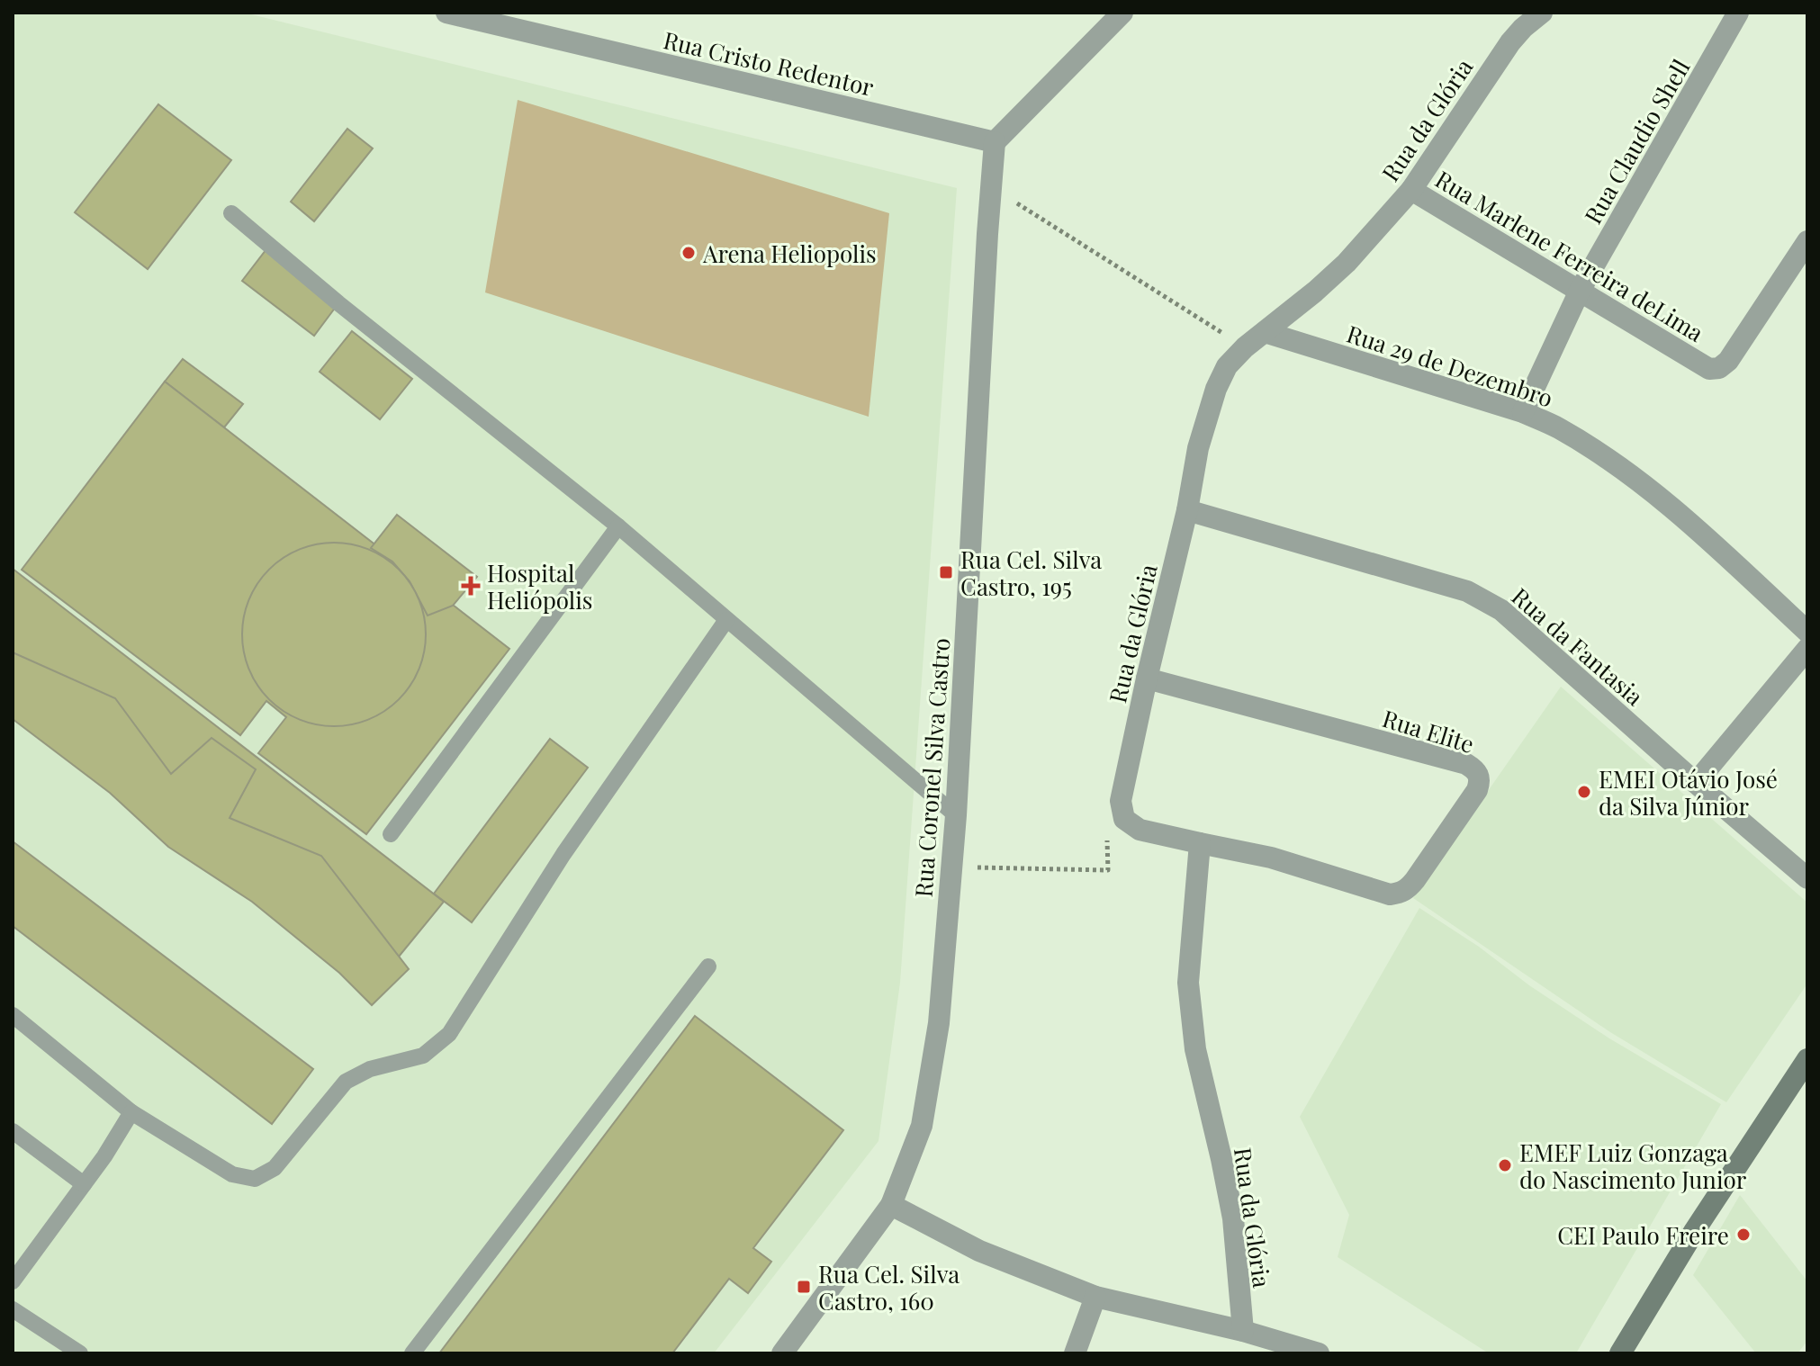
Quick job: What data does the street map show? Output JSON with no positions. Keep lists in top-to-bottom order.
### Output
{
  "streets": {
    "street": [
      "Rua da Glória",
      "Rua Claudio Shell",
      "Rua Marlene Ferreira deLima",
      "Rua 29 de Dezembro",
      "Rua da Fantasia",
      "Rua Elite",
      "Rua Coronel Silva Castro"
    ]
  },
  "crossings": [
    ["Rua da Glória", "Rua Marlene Ferreira deLima"],
    ["Rua da Glória", "Rua 29 de Dezembro"],
    ["Rua da Glória", "Rua da Fantasia"],
    ["Rua da Glória", "Rua Elite"],
    ["Rua Claudio Shell", "Rua Marlene Ferreira deLima"],
    ["Rua Claudio Shell", "Rua 29 de Dezembro"]
  ],
  "places": {
    "other": [
      "Arena Heliopolis",
      "EMEI Otávio José da Silva Júnior",
      "EMEF Luiz Gonzaga do Nascimento Junior",
      "CEI Paulo Freire"
    ],
    "transit": ["Rua Cel. Silva Castro, 195", "Rua Cel. Silva Castro, 160"],
    "health": ["Hospital Heliópolis"]
  }
}
